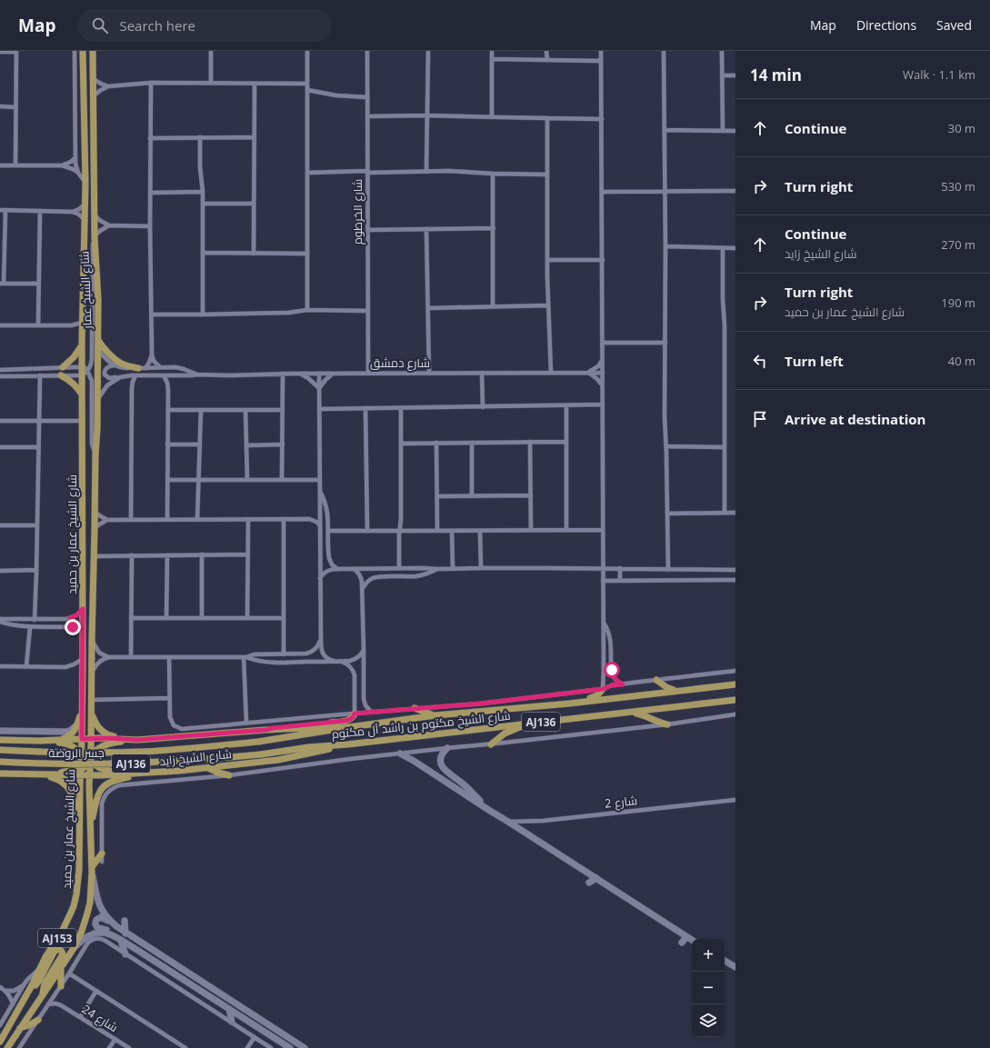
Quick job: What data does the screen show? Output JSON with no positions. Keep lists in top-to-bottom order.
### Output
{
  "streets": {
    "main road": [
      "شارع الشيخ عمار",
      "شارع الشيخ عمار بن حميد",
      "AJ136",
      "شارع الشيخ مكتوم بن راشد آل مكتوم",
      "جسر الروضة",
      "شارع الشيخ زايد",
      "AJ153"
    ],
    "street": [
      "شارع الخرطوم",
      "شارع دمشق",
      "شارع 2",
      "شارع 24"
    ]
  },
  "crossings": [
    ["شارع الخرطوم", "شارع دمشق"],
    ["شارع الشيخ عمار", "شارع دمشق"],
    ["شارع الشيخ عمار", "شارع الشيخ عمار بن حميد"],
    ["شارع الشيخ عمار بن حميد", "شارع الشيخ زايد"],
    ["شارع الشيخ مكتوم بن راشد آل مكتوم", "جسر الروضة"],
    ["شارع الشيخ مكتوم بن راشد آل مكتوم", "شارع الشيخ زايد"]
  ],
  "page": {
    "header": "Map",
    "search": "Search here",
    "nav": ["Map", "Directions", "Saved"],
    "heading": ["14 min", "Walk · 1.1 km"],
    "list": [
      ["Continue", "30 m"],
      ["Turn right", "530 m"],
      ["Continue", "شارع الشيخ زايد", "270 m"],
      ["Turn right", "شارع الشيخ عمار بن حميد", "190 m"],
      ["Turn left", "40 m"],
      "Arrive at destination"
    ],
    "map_buttons": ["+", "−"]
  }
}
